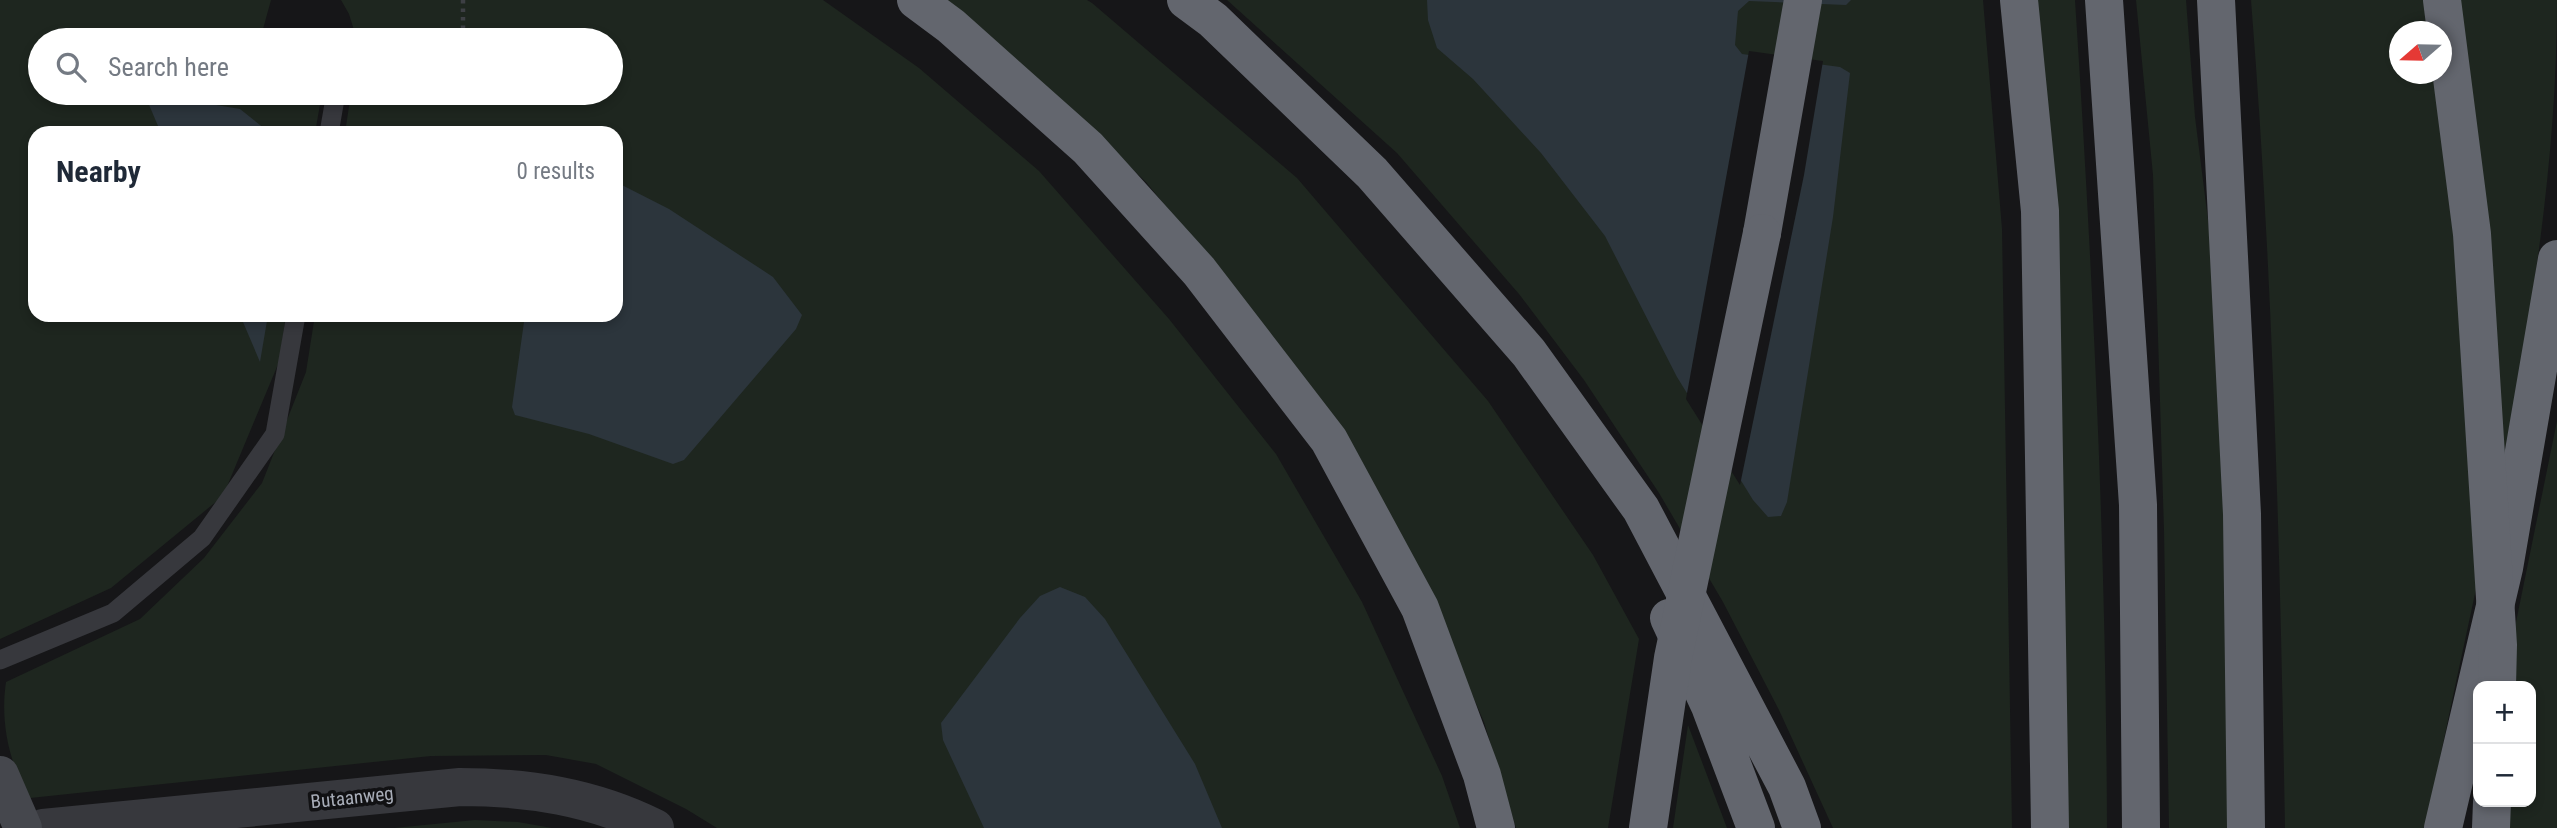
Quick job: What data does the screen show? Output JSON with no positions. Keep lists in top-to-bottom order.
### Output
{
  "streets": {
    "street": ["Butaanweg"]
  },
  "north": "left",
  "page": {
    "search": "Search here",
    "heading": ["Nearby", "0 results"],
    "map_buttons": ["+", "−"]
  }
}
